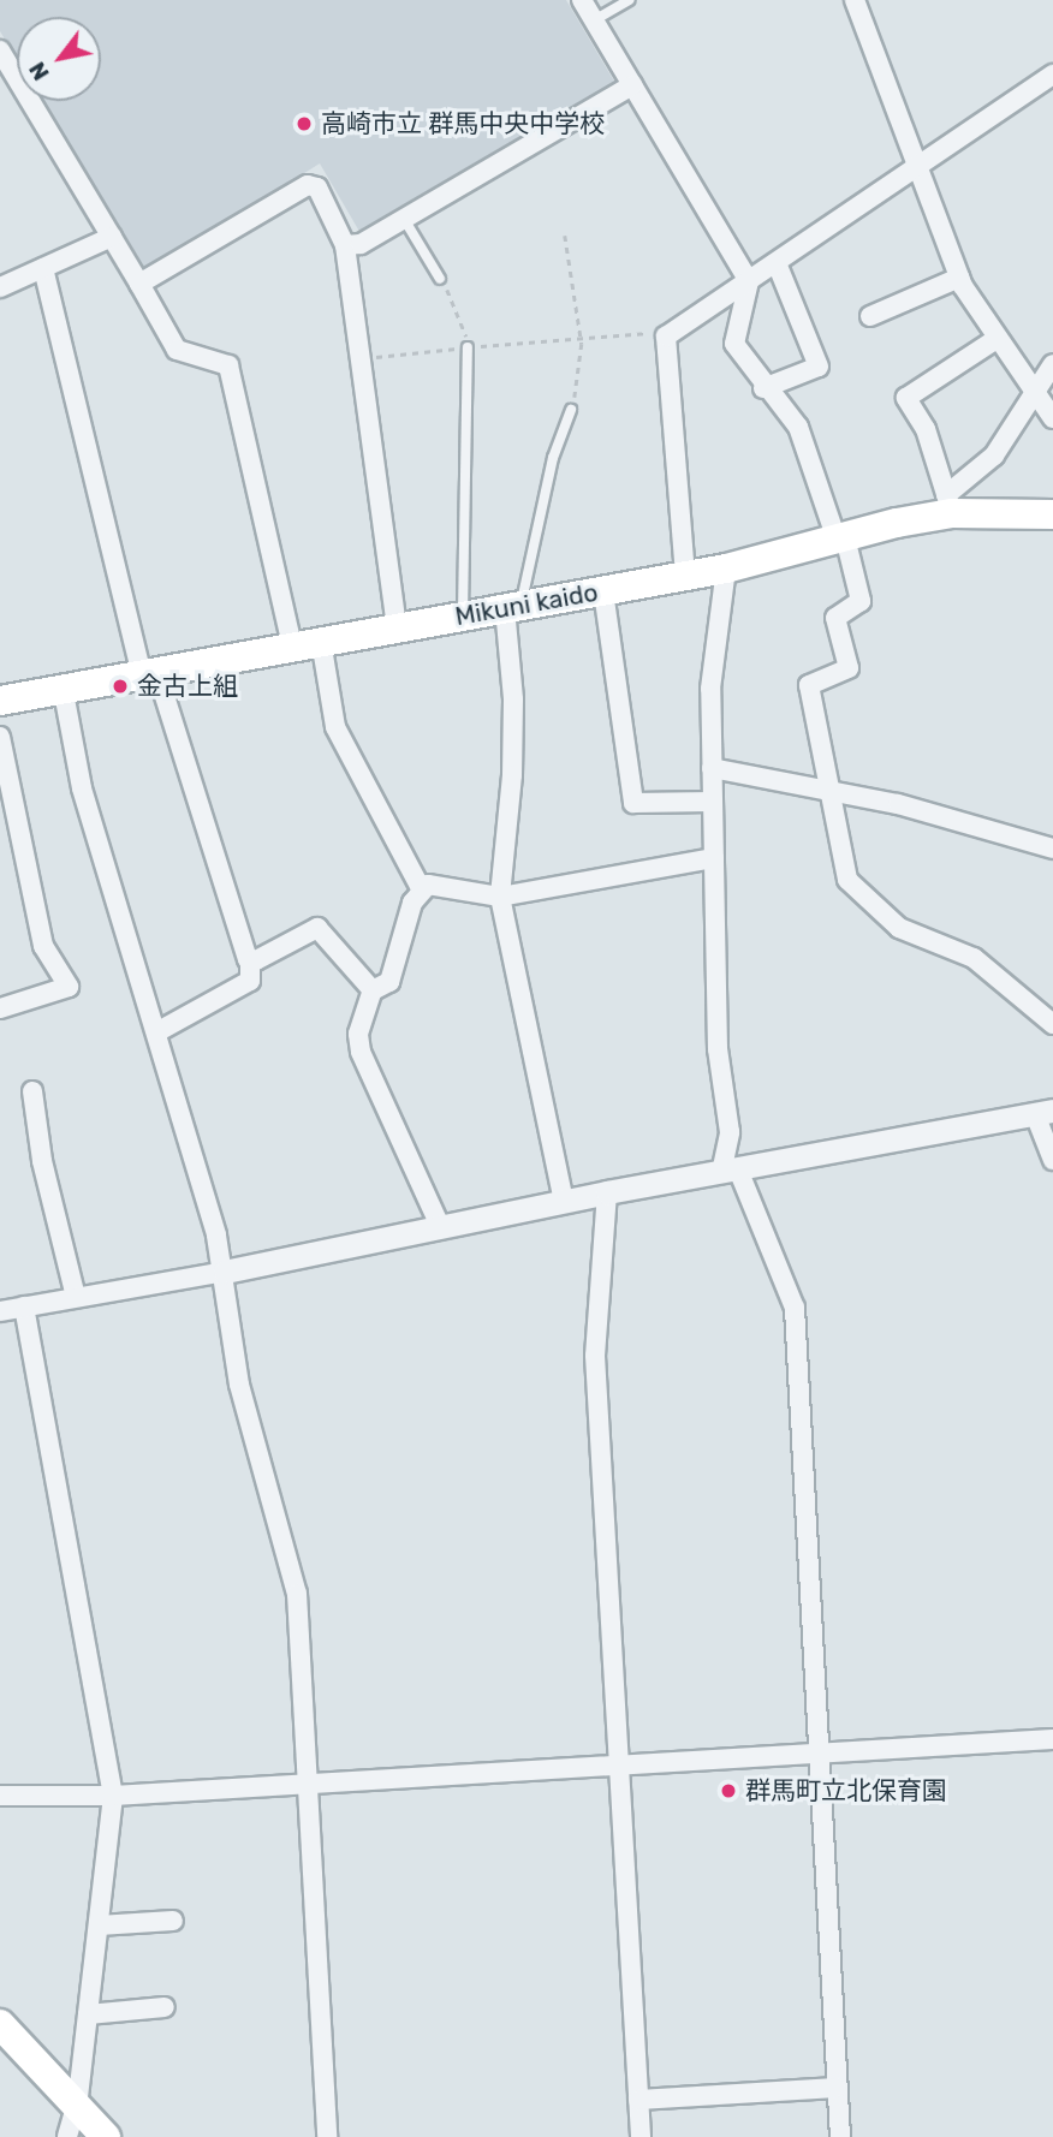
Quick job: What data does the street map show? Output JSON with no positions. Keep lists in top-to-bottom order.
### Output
{
  "streets": {
    "main road": ["Mikuni kaido"]
  },
  "places": ["高崎市立 群馬中央中学校", "金古上組", "群馬町立北保育園"],
  "north": "bottom left"
}
